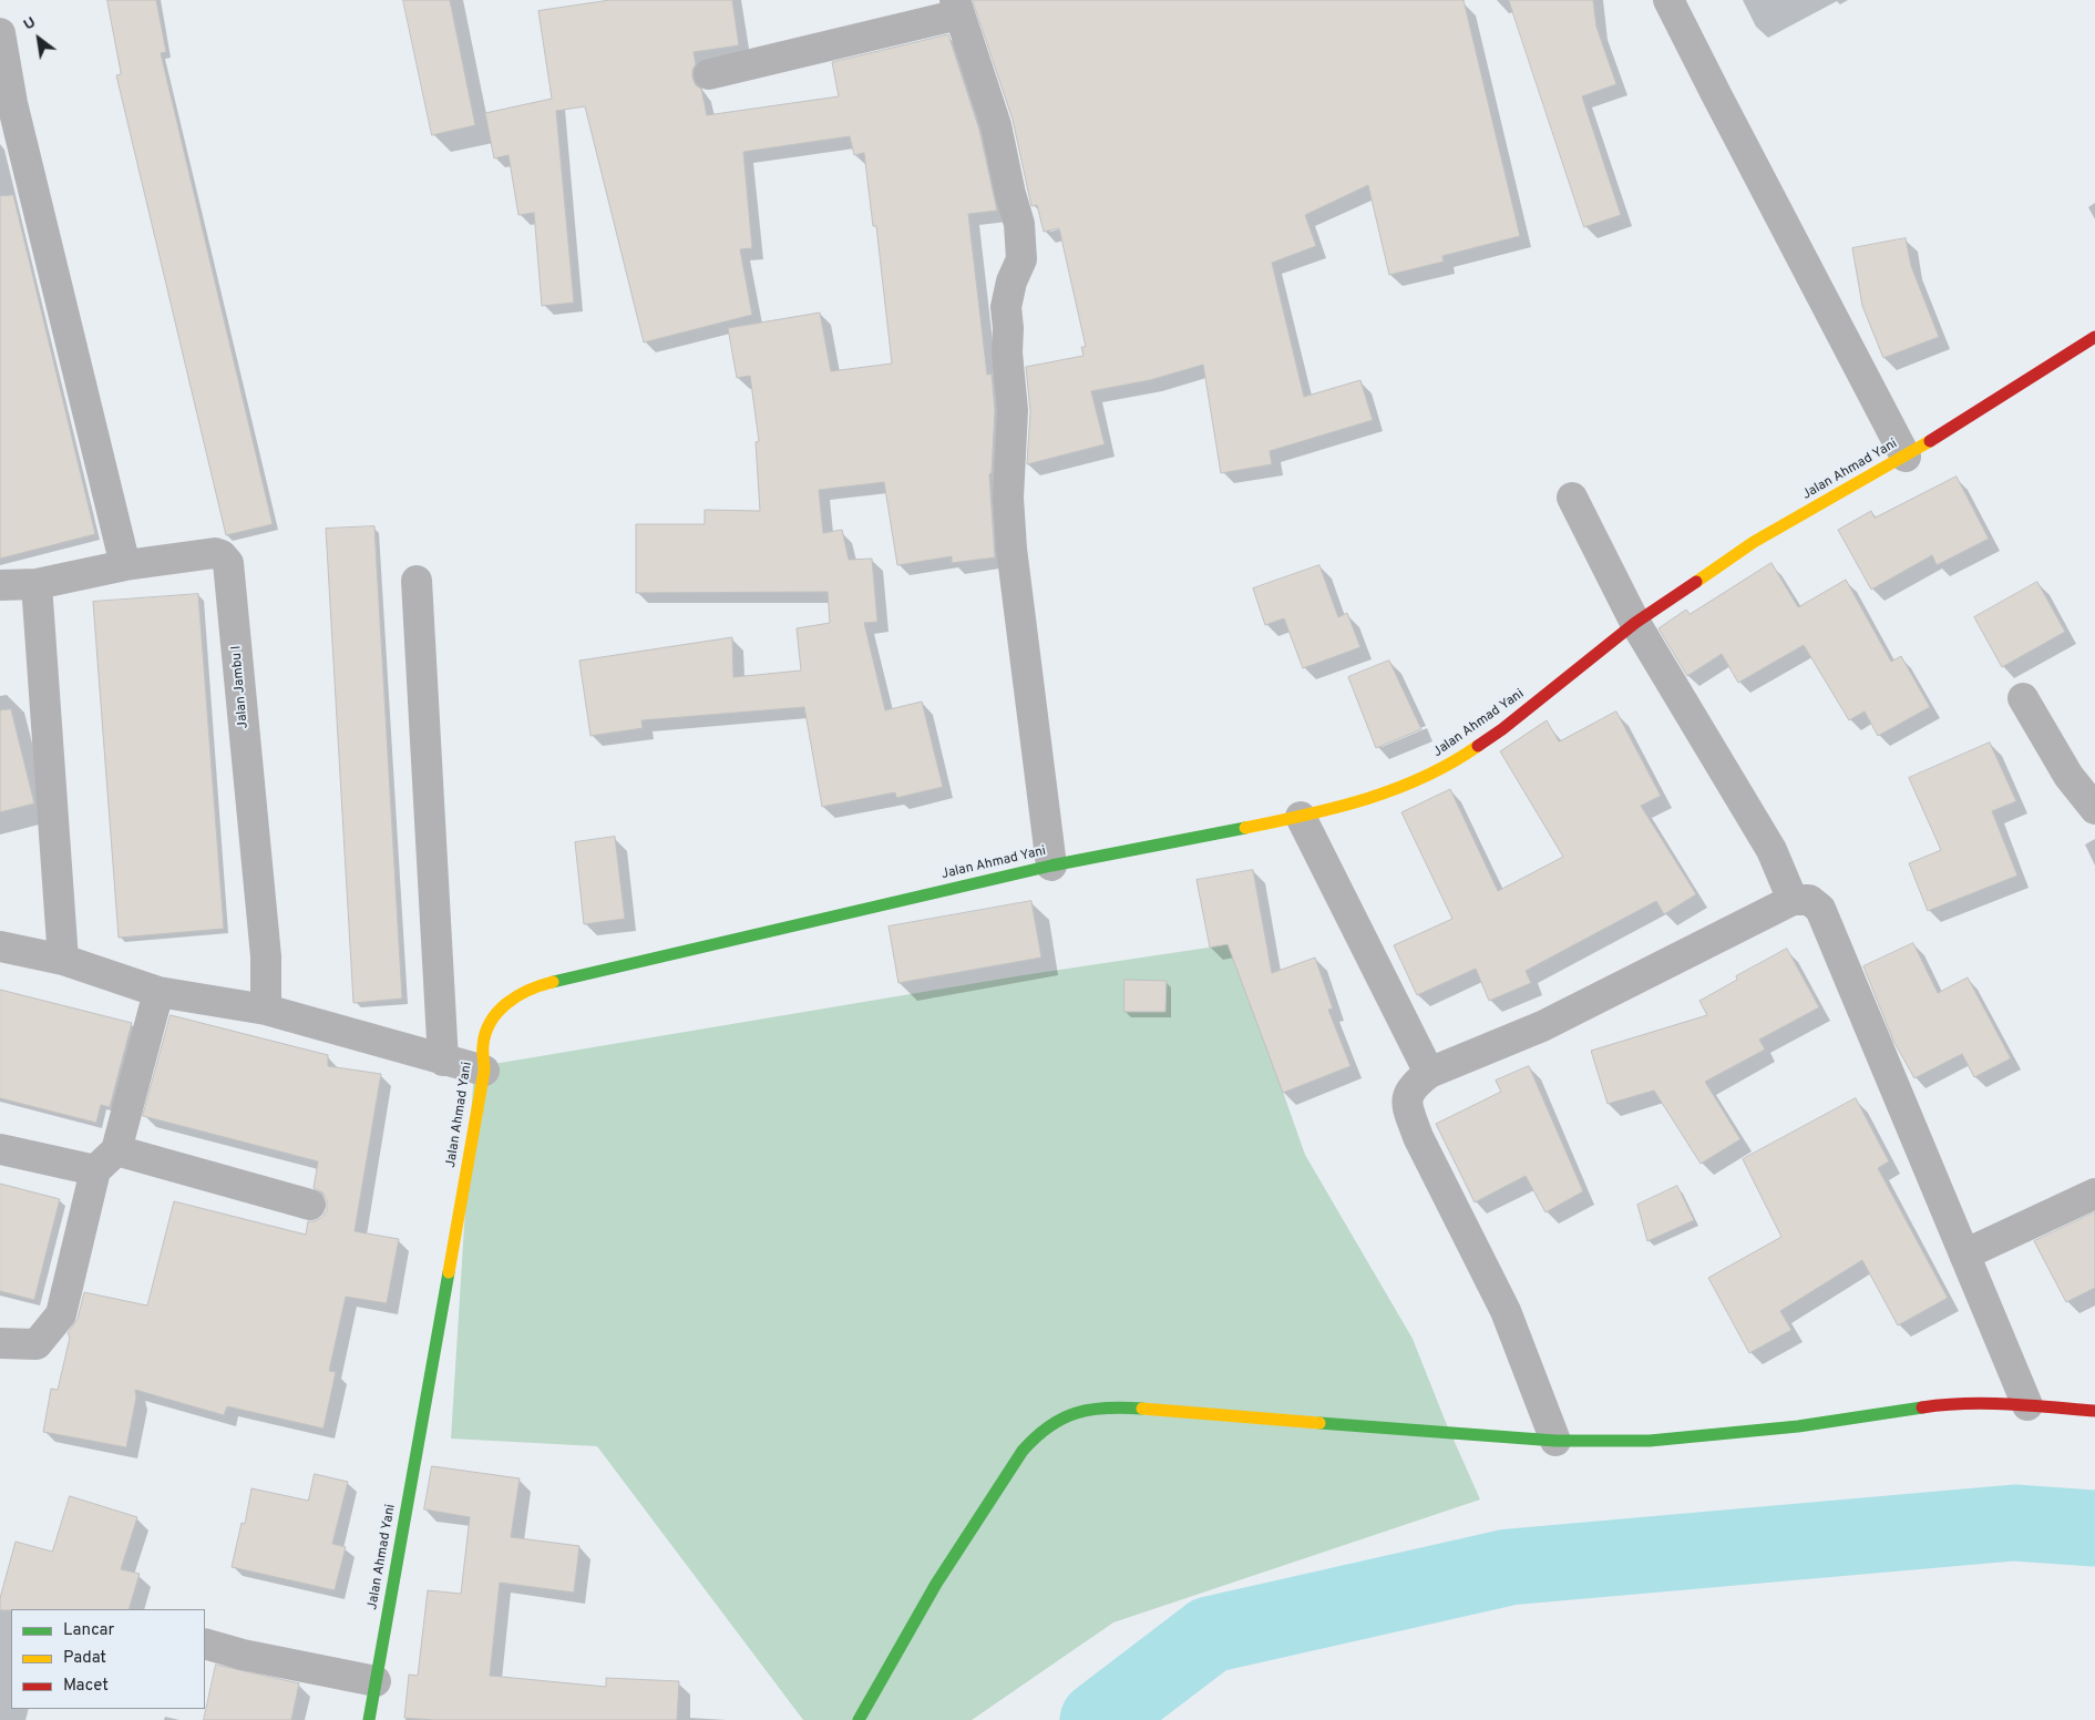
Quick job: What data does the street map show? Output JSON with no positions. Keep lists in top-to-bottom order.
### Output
{
  "streets": {
    "street": ["Jalan Ahmad Yani", "Jalan Jambu I"]
  },
  "legend": ["Lancar", "Padat", "Macet"],
  "north": "top left"
}
